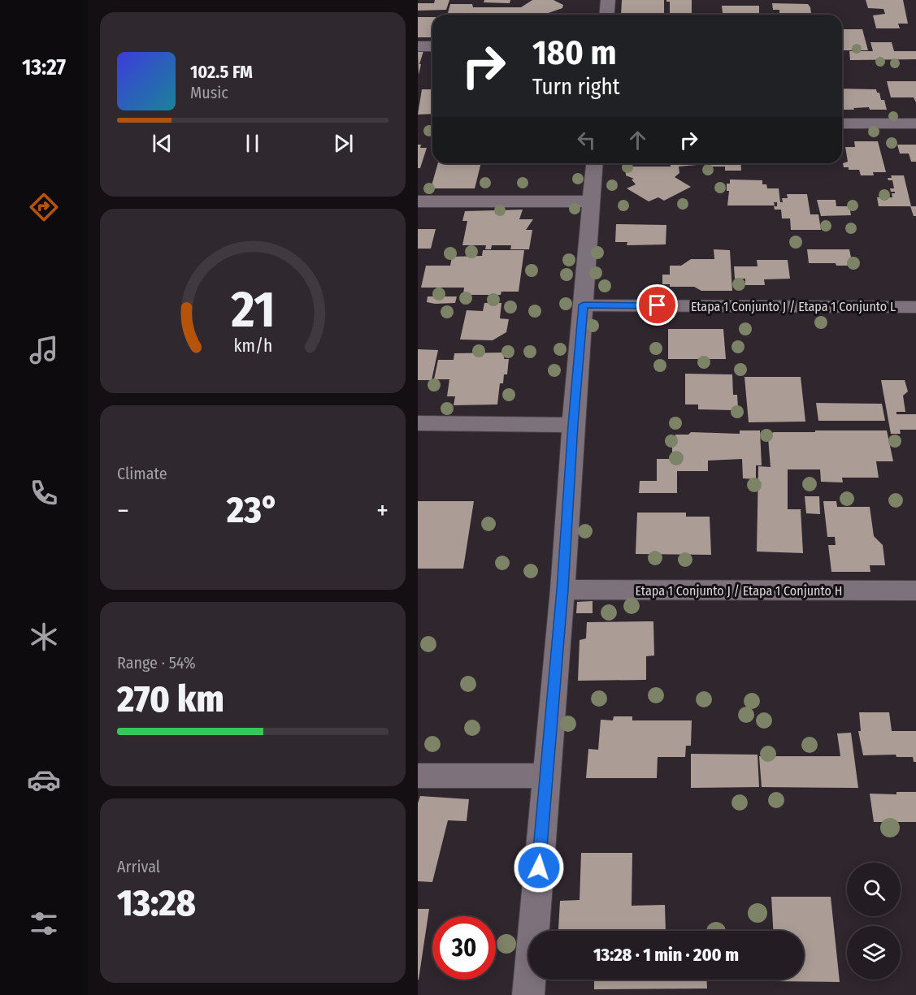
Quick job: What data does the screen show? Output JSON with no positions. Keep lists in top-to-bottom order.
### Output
{
  "streets": {
    "street": ["Etapa 1 Conjunto J / Etapa 1 Conjunto L", "Etapa 1 Conjunto J / Etapa 1 Conjunto H"]
  },
  "page": {
    "tabs": "13:27",
    "turn": ["180 m", "Turn right"],
    "song": ["102.5 FM", "Music"],
    "tile": [
      "Climate",
      ["Range · 54%", "270 km"],
      ["Arrival", "13:28"]
    ],
    "heat": ["−", "23°", "+"],
    "limit": "30",
    "trip": "13:28 · 1 min · 200 m",
    "gauge": ["21", "km/h"]
  }
}
